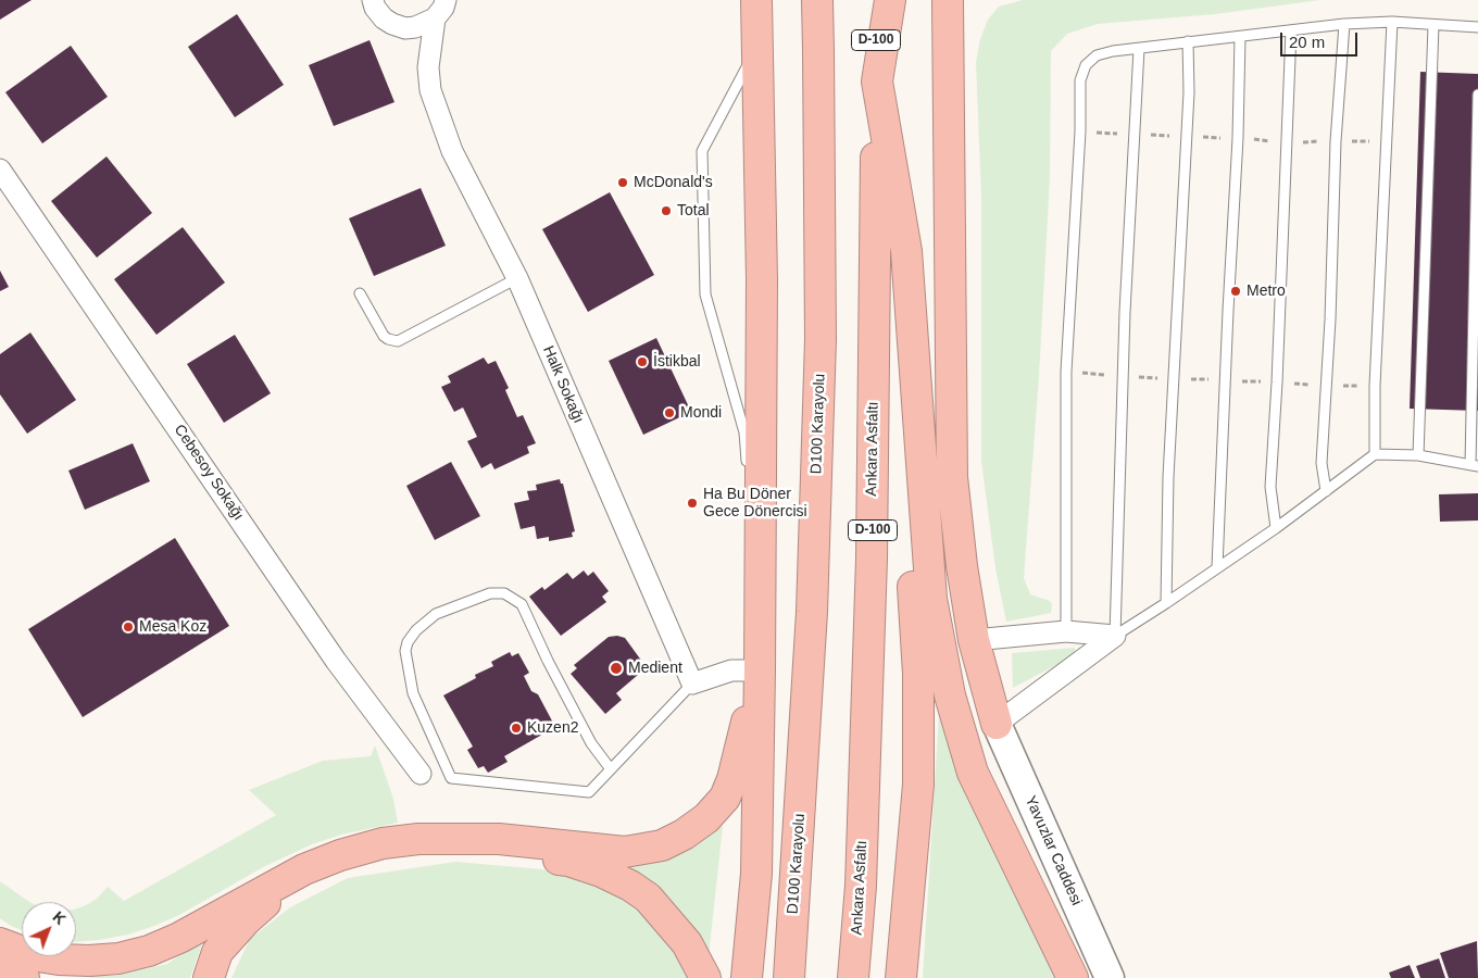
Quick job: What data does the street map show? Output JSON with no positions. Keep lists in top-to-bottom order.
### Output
{
  "streets": {
    "highway": ["D-100", "D100 Karayolu", "Ankara Asfaltı"],
    "main road": ["Yavuzlar Caddesi"],
    "street": ["Halk Sokağı", "Cebesoy Sokağı"]
  },
  "crossings": [
    ["D-100", "Ankara Asfaltı"]
  ],
  "places": [
    "McDonald's",
    "Total",
    "Metro",
    "İstikbal",
    "Mondi",
    "Ha Bu Döner Gece Dönercisi",
    "Mesa Koz",
    "Medient",
    "Kuzen2"
  ],
  "scale_bar": "20 m",
  "north": "top right"
}
